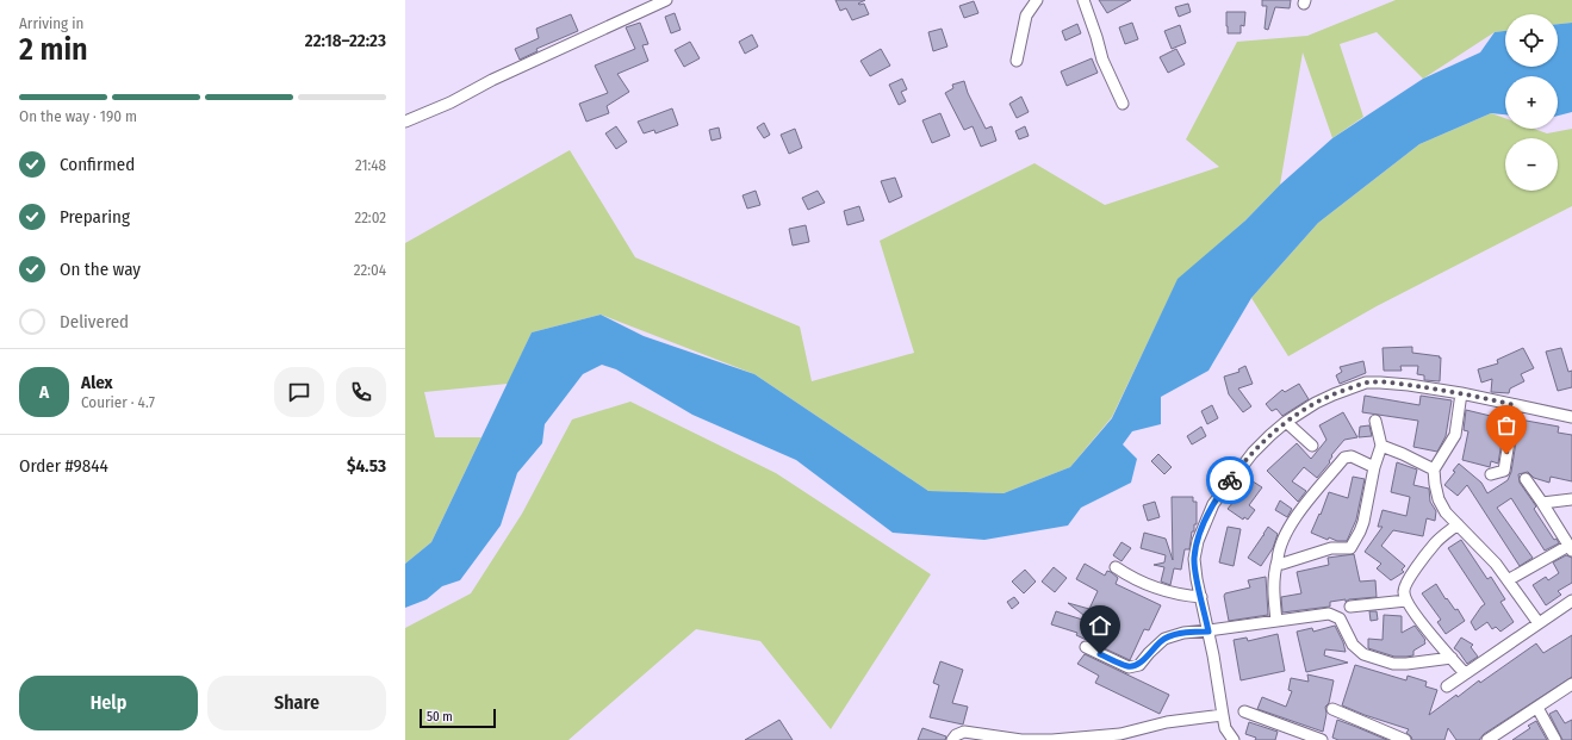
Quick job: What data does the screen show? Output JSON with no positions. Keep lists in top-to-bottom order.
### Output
{
  "scale_bar": "50 m",
  "page": {
    "heading": ["2 min", "Arriving in", "22:18–22:23"],
    "panel": [
      "Alex",
      "Courier · 4.7",
      "Order #9844",
      "$4.53"
    ],
    "map_buttons": ["+", "−"],
    "bar": "On the way · 190 m",
    "list": [
      ["Confirmed", "21:48"],
      ["Preparing", "22:02"],
      ["On the way", "22:04"],
      "Delivered"
    ],
    "round": "A",
    "buttons": ["Help", "Share"],
    "scale": "50 m"
  }
}
